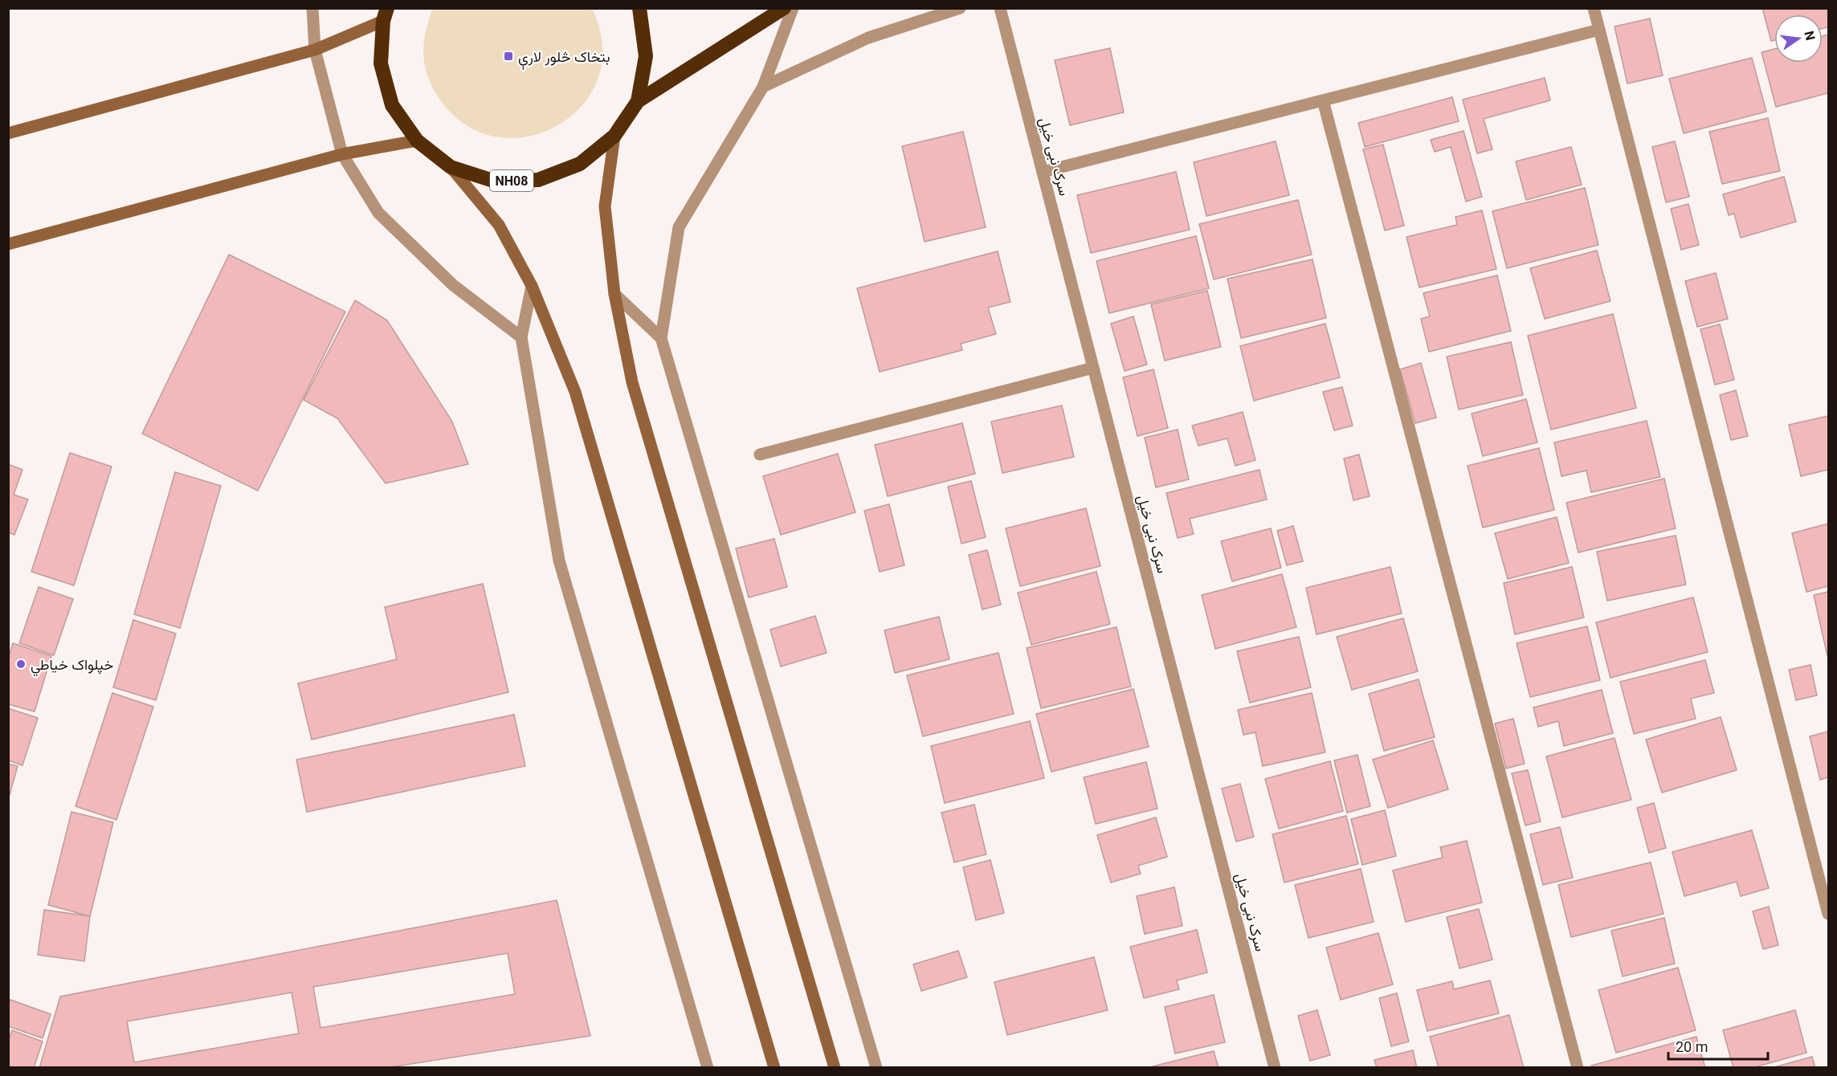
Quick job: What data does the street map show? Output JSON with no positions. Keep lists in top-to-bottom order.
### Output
{
  "streets": {
    "highway": ["NH08"],
    "street": ["سرک نبی خیل"]
  },
  "places": {
    "transit": ["بتخاک څلور لارې"],
    "other": ["خپلواک خیاطي"]
  },
  "scale_bar": "20 m",
  "north": "right"
}
